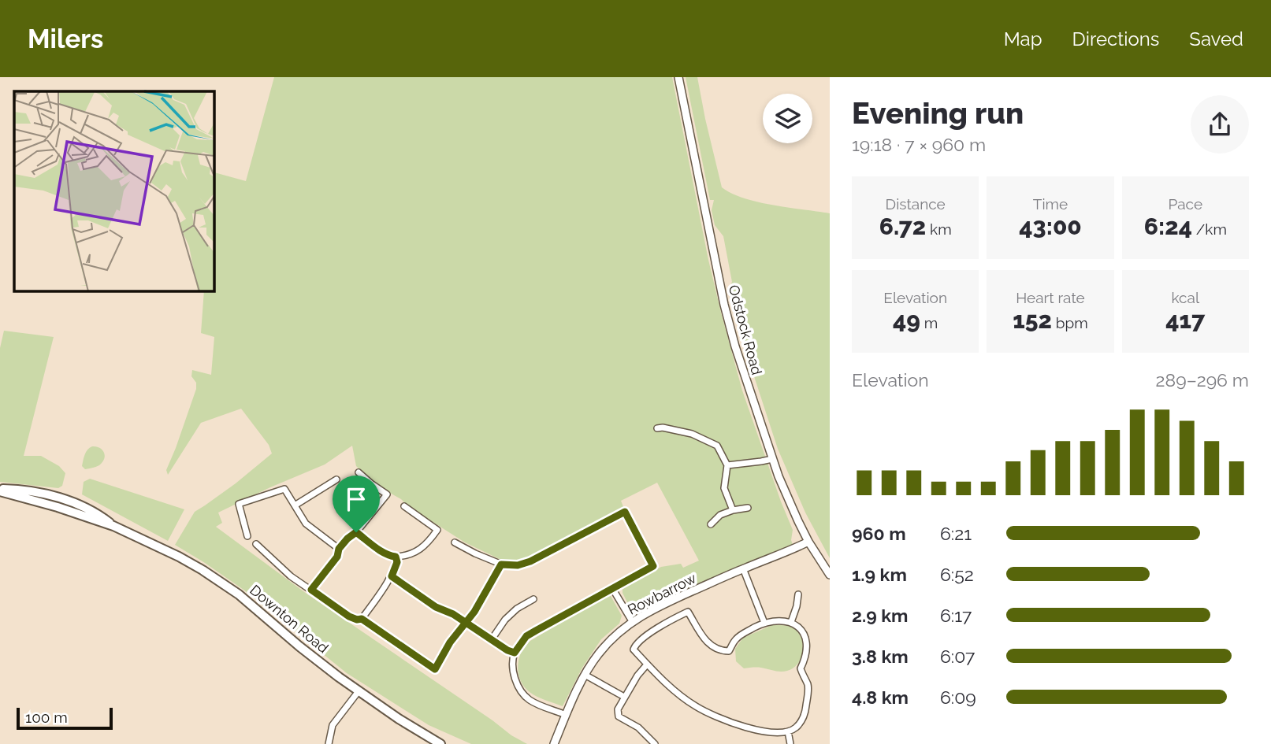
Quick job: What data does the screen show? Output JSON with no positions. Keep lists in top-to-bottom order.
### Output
{
  "streets": {
    "highway": ["Downton Road"],
    "street": ["Odstock Road", "Rowbarrow"]
  },
  "crossings": [
    ["Odstock Road", "Rowbarrow"]
  ],
  "scale_bar": "100 m",
  "page": {
    "header": "Milers",
    "nav": ["Map", "Directions", "Saved"],
    "heading": ["Evening run", "19:18 · 7 × 960 m"],
    "stats": [
      ["Distance", "6.72 km"],
      ["Time", "43:00"],
      ["Pace", "6:24 /km"],
      ["Elevation", "49 m"],
      ["Heart rate", "152 bpm"],
      ["kcal", "417"]
    ],
    "chart": ["Elevation", "289–296 m"],
    "list": [
      {
        "name": "960 m",
        "note": "6:21"
      },
      {
        "name": "1.9 km",
        "note": "6:52"
      },
      {
        "name": "2.9 km",
        "note": "6:17"
      },
      {
        "name": "3.8 km",
        "note": "6:07"
      },
      {
        "name": "4.8 km",
        "note": "6:09"
      }
    ],
    "scale": "100 m"
  }
}
